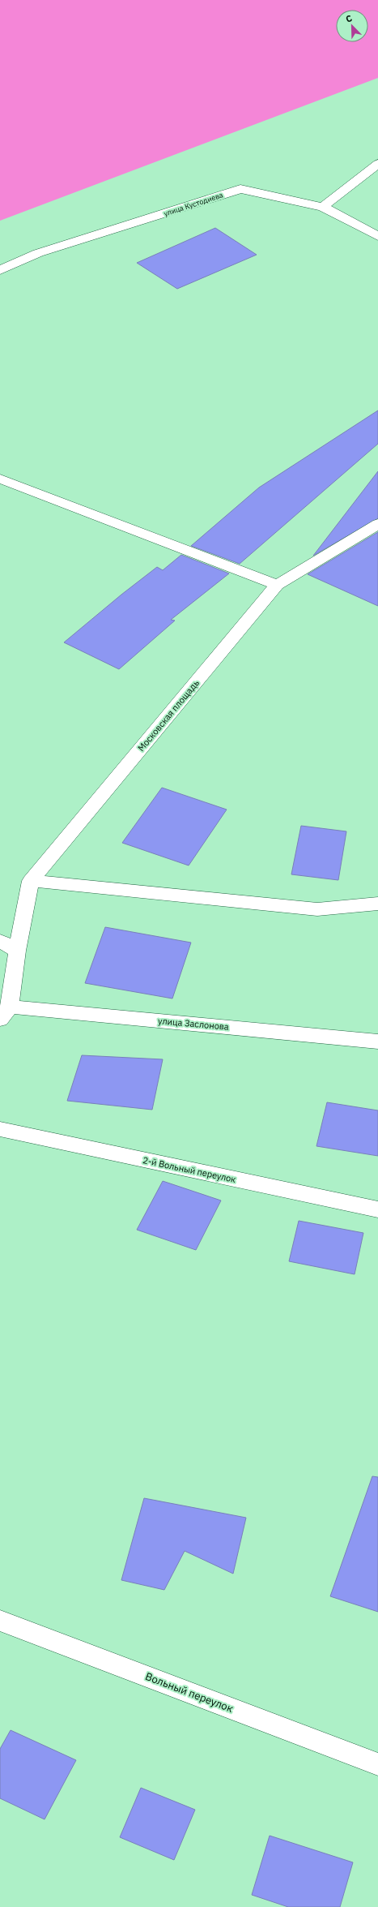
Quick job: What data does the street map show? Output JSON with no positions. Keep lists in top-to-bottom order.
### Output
{
  "streets": {
    "street": [
      "улица Кустодиева",
      "Московская площадь",
      "улица Заслонова",
      "2-й Вольный переулок",
      "Вольный переулок"
    ]
  },
  "crossings": [
    ["Московская площадь", "улица Заслонова"]
  ],
  "north": "top left"
}
